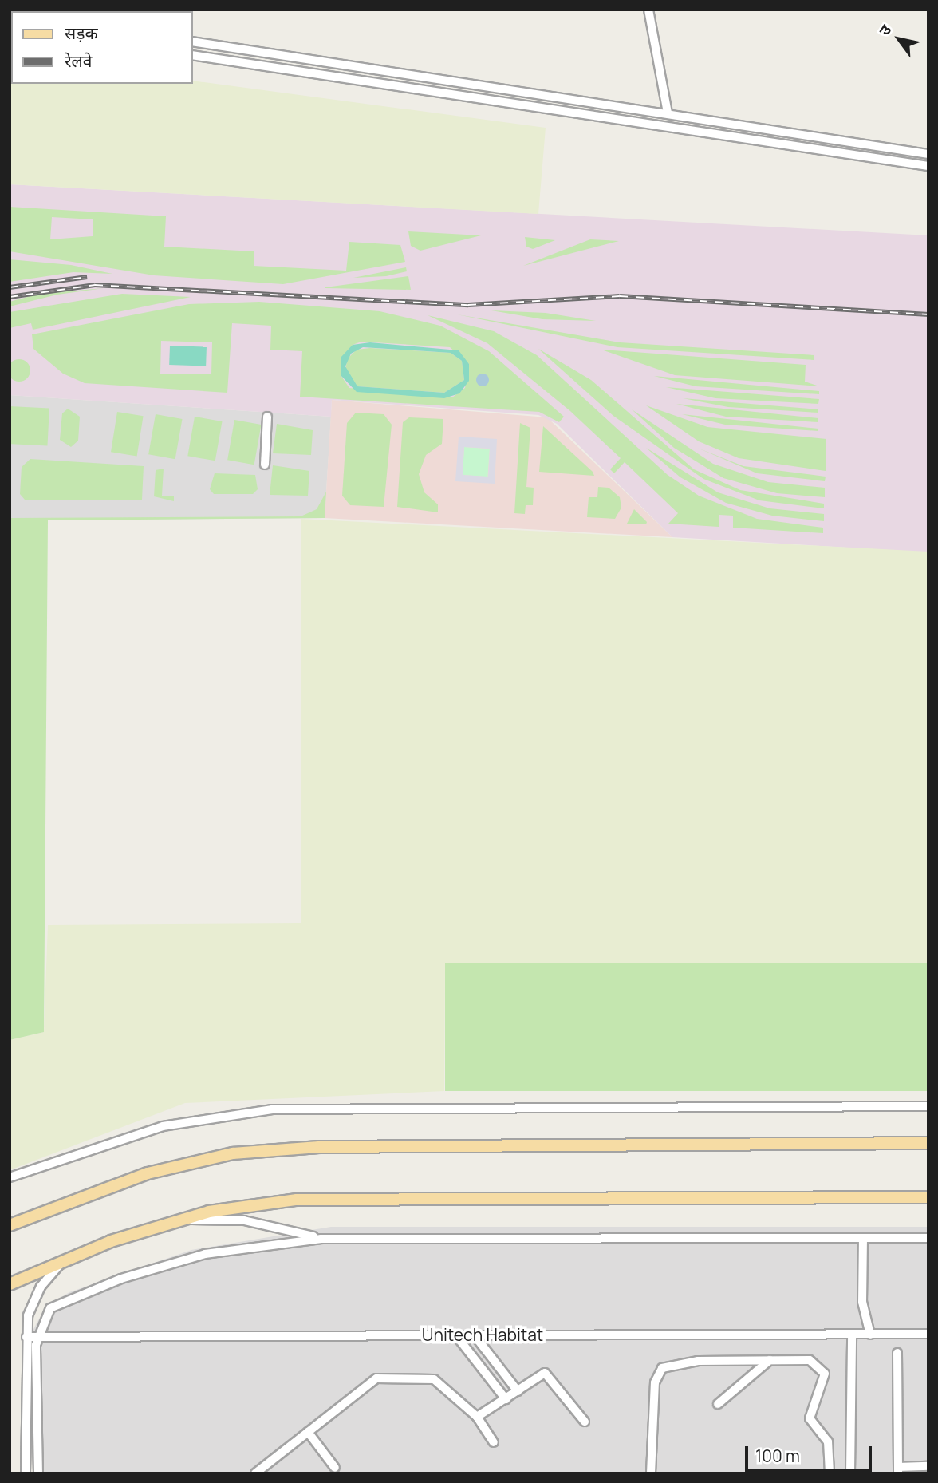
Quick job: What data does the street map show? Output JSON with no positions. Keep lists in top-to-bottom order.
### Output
{
  "streets": {
    "street": ["Unitech Habitat"]
  },
  "legend": ["सड़क", "रेलवे"],
  "scale_bar": "100 m",
  "north": "top left"
}
